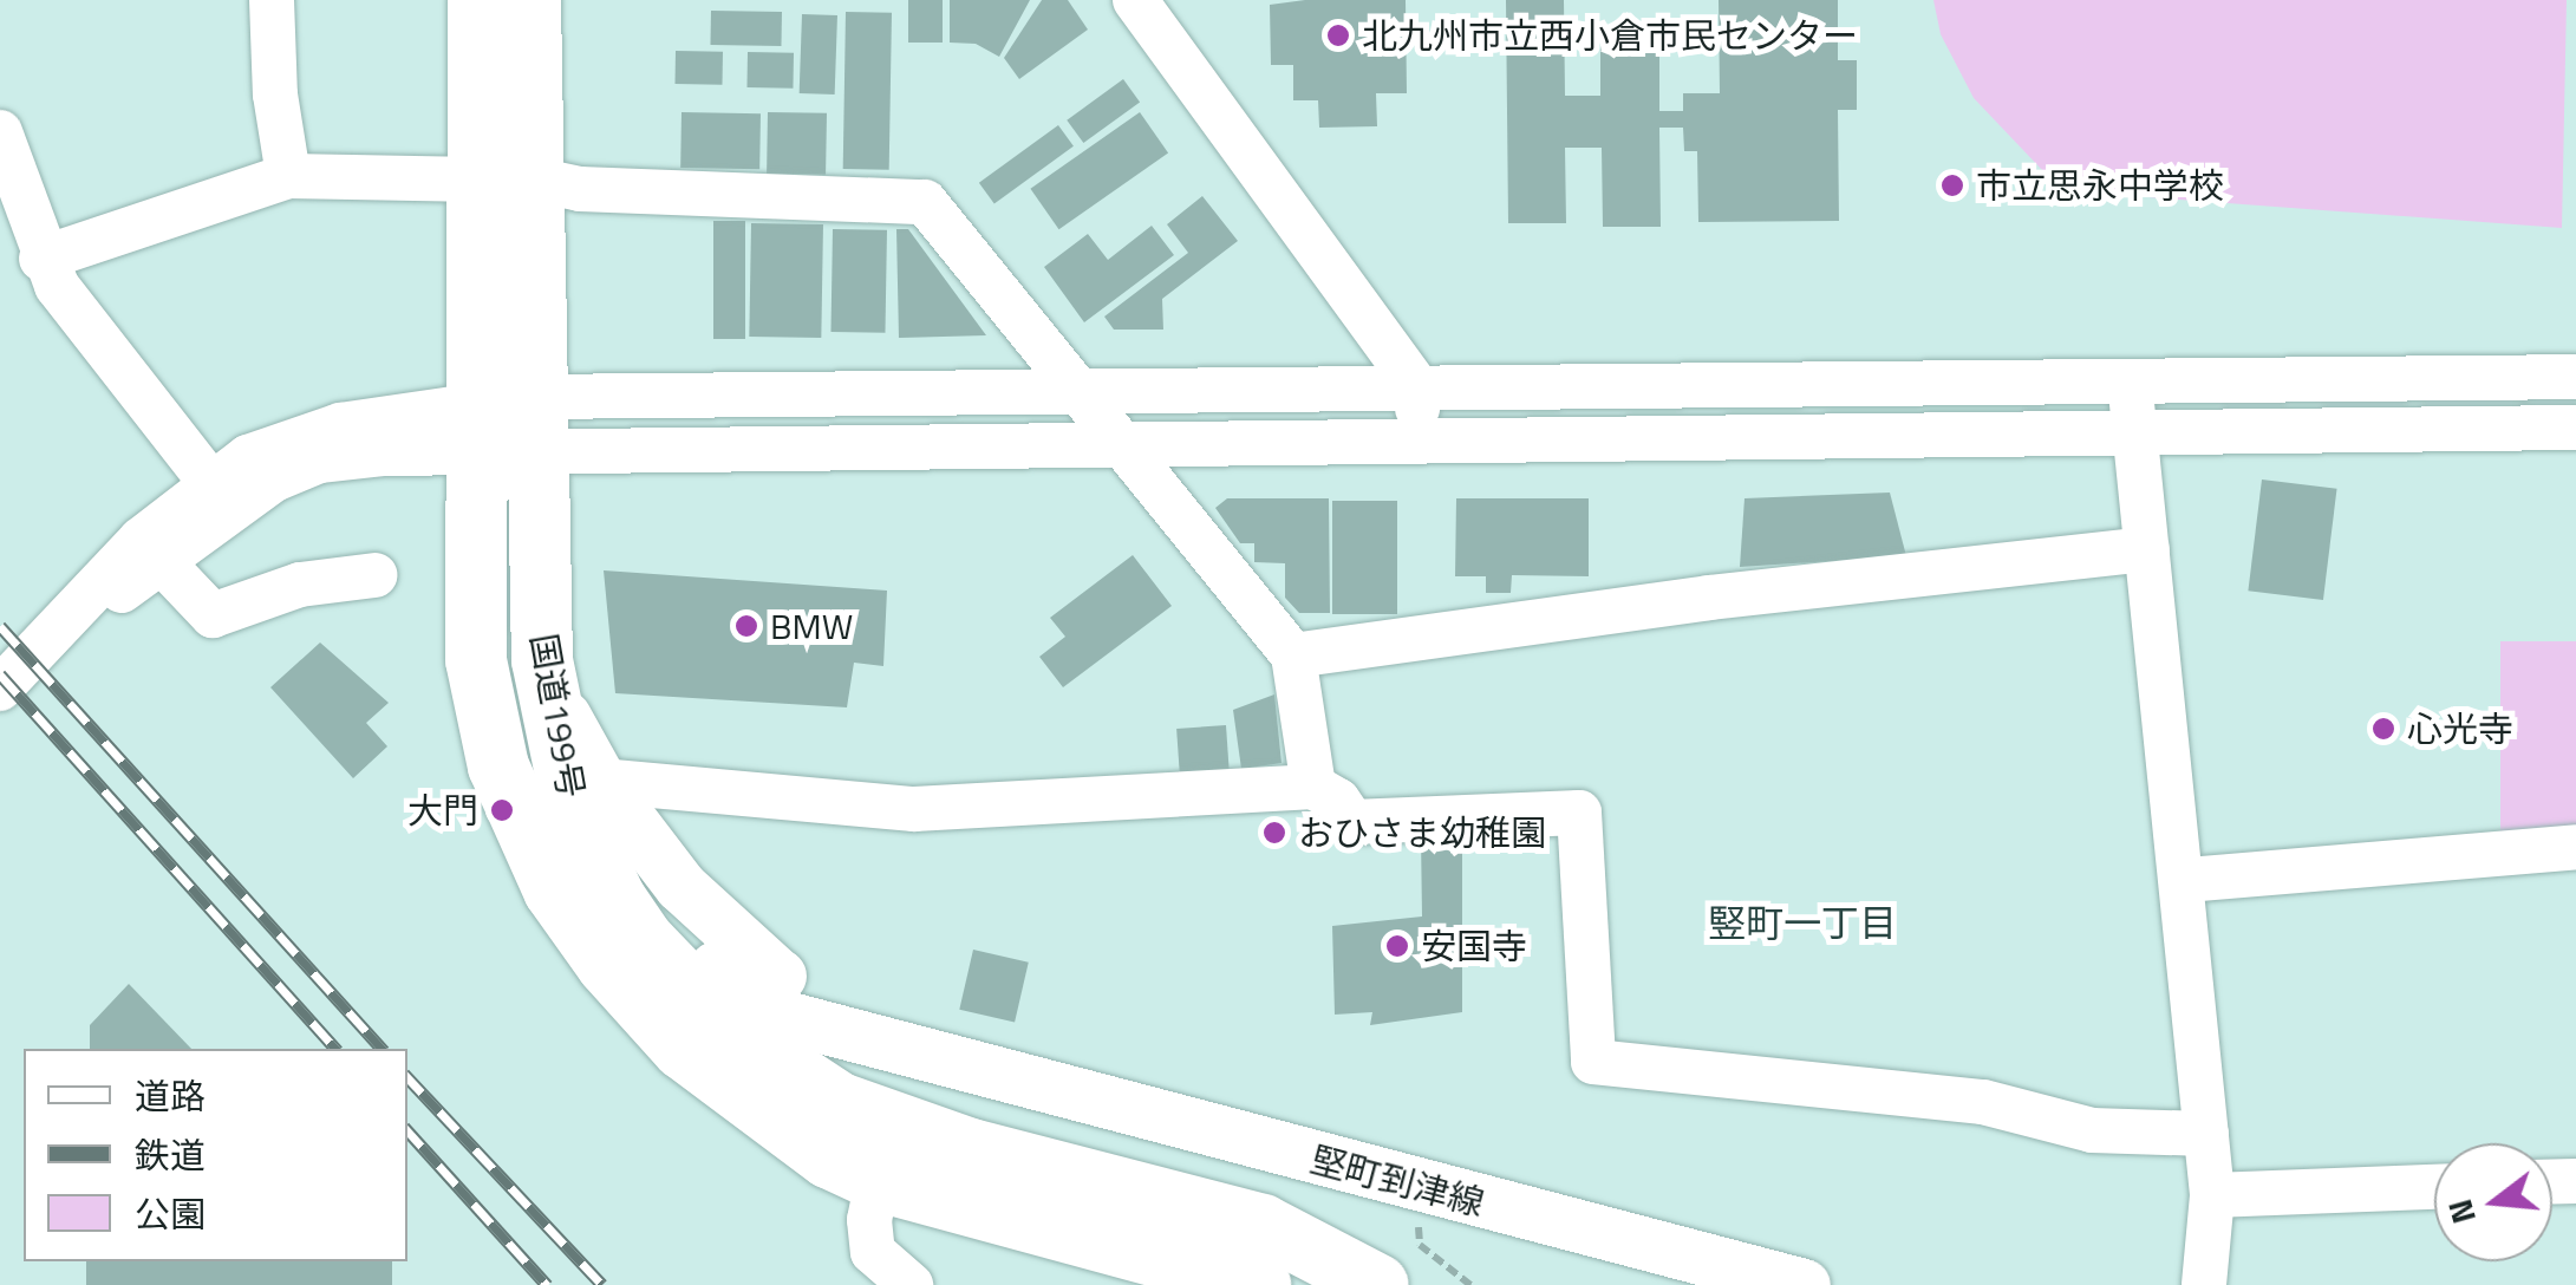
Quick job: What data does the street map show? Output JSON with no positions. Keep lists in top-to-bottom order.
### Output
{
  "streets": {
    "highway": ["国道199号"],
    "main road": ["堅町到津線"]
  },
  "crossings": [
    ["国道199号", "堅町到津線"]
  ],
  "districts": ["竪町一丁目"],
  "places": [
    "北九州市立西小倉市民センター",
    "市立思永中学校",
    "BMW",
    "心光寺",
    "大門",
    "おひさま幼稚園",
    "安国寺"
  ],
  "legend": ["道路", "鉄道", "公園"],
  "north": "left"
}
